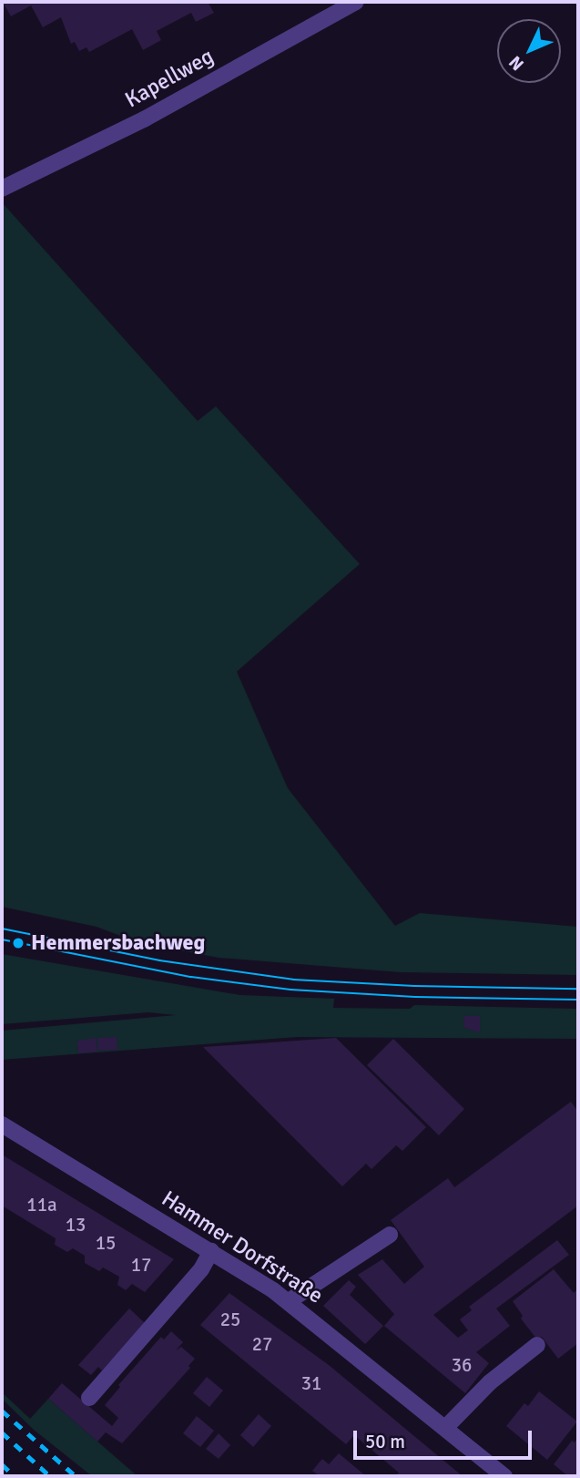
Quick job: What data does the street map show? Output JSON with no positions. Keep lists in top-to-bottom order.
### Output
{
  "streets": {
    "street": ["Kapellweg", "Hammer Dorfstraße"]
  },
  "places": ["Hemmersbachweg"],
  "house_numbers": [
    "11a",
    "13",
    "15",
    "17",
    "25",
    "27",
    "36",
    "31"
  ],
  "scale_bar": "50 m",
  "north": "bottom left"
}
